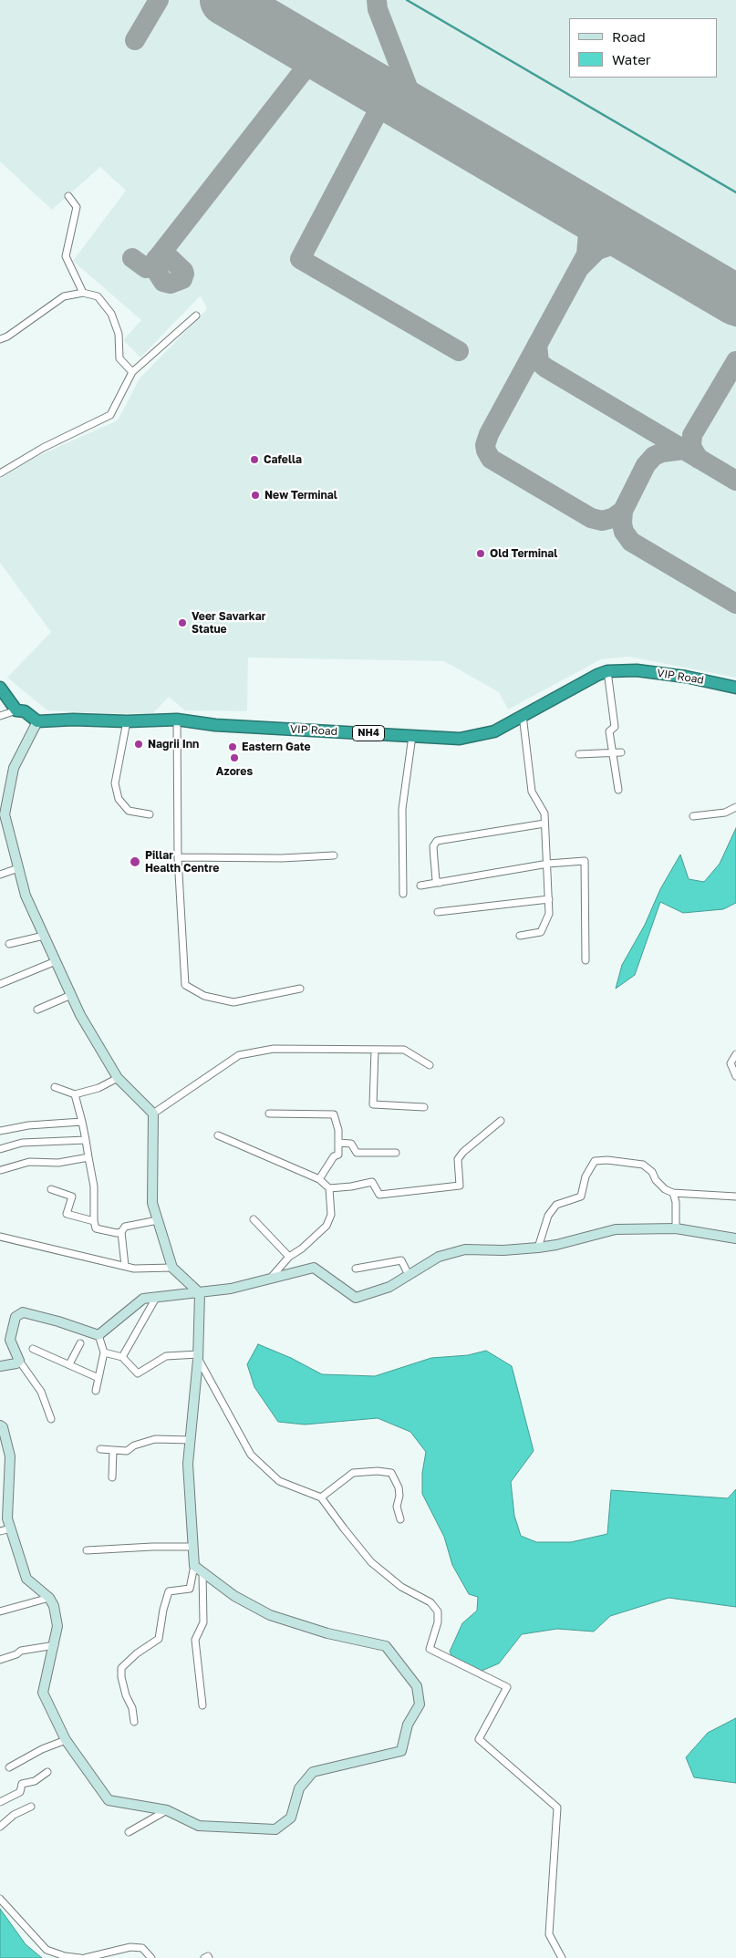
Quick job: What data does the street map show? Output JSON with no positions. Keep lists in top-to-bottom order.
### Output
{
  "streets": {
    "highway": ["VIP Road", "NH4"]
  },
  "places": [
    "Cafella",
    "New Terminal",
    "Old Terminal",
    "Veer Savarkar Statue",
    "Nagrii Inn",
    "Eastern Gate",
    "Azores",
    "Pillar Health Centre"
  ],
  "legend": ["Road", "Water"]
}
